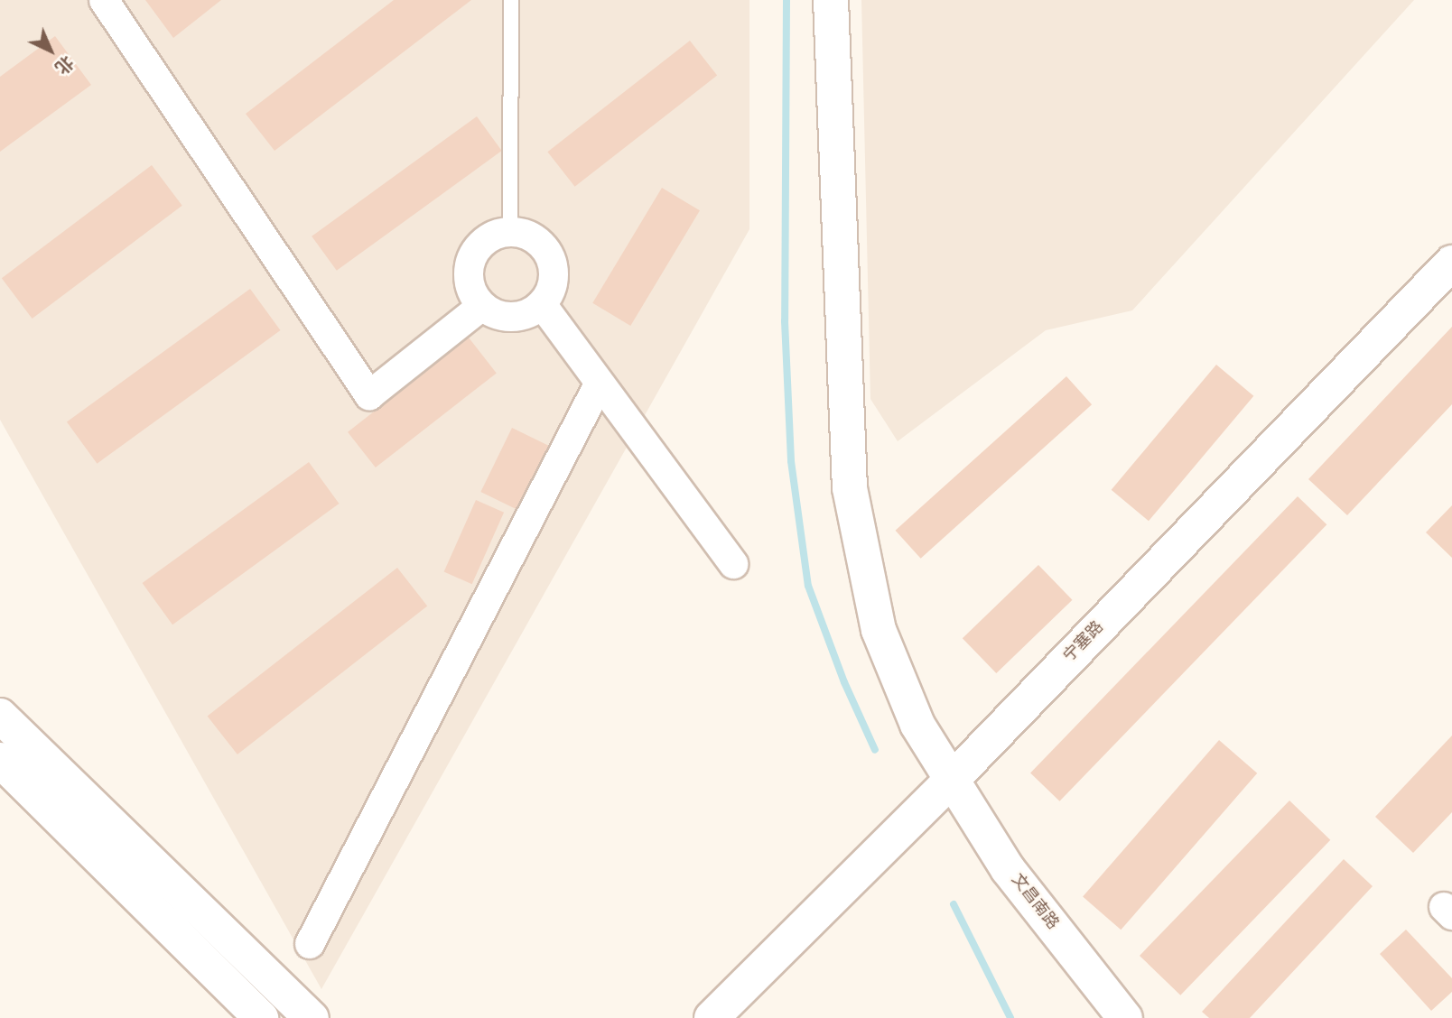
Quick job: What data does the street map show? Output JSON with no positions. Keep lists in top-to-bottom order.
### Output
{
  "streets": {
    "street": ["宁塞路", "文昌南路"]
  },
  "crossings": [
    ["宁塞路", "文昌南路"]
  ],
  "north": "bottom right"
}
